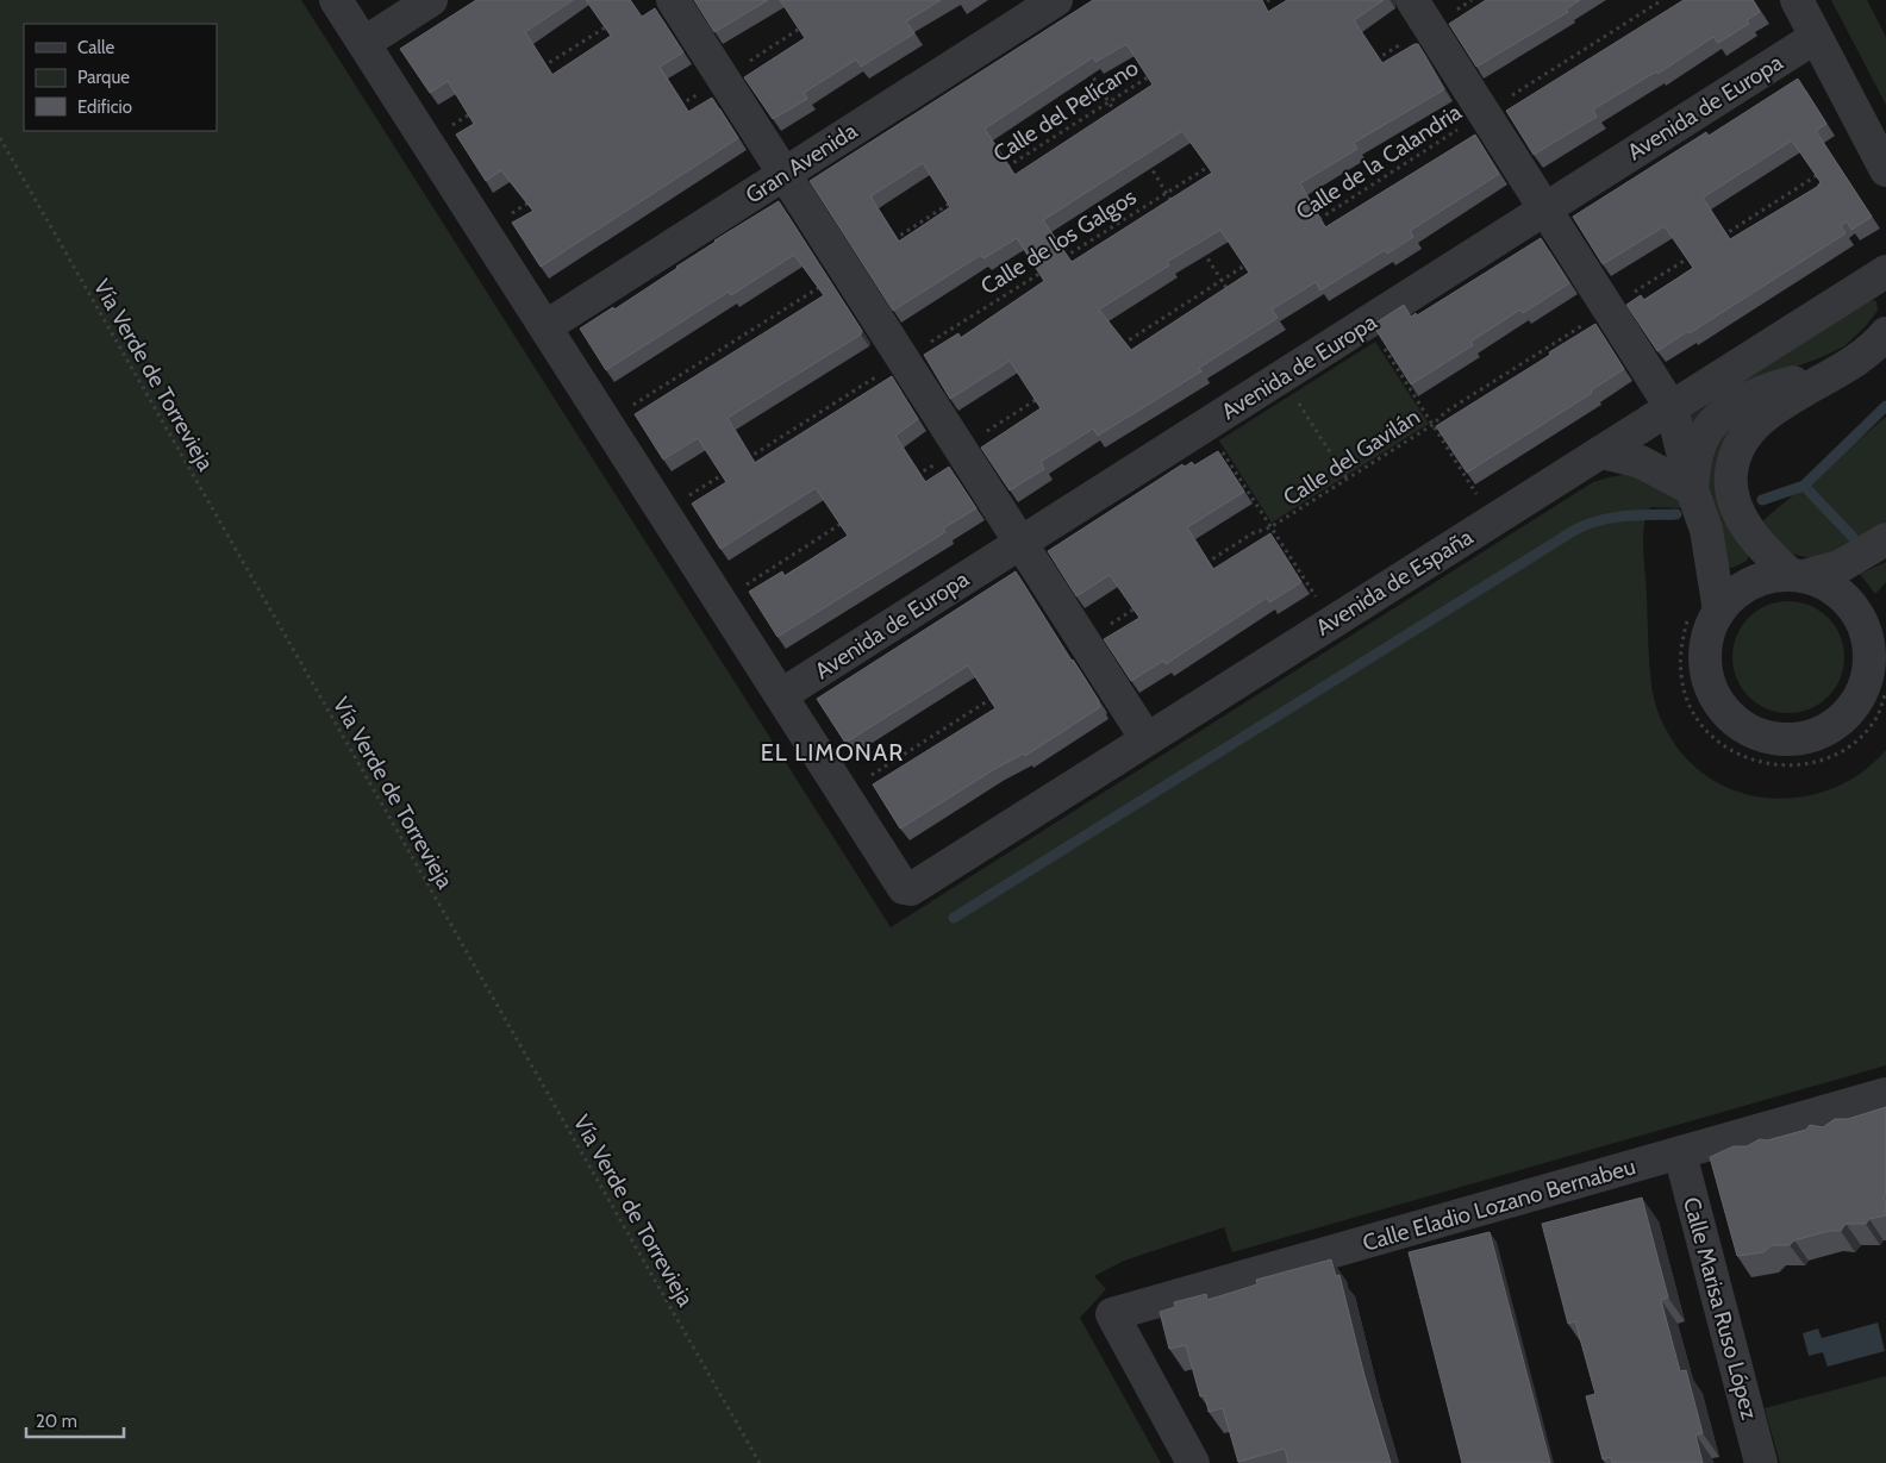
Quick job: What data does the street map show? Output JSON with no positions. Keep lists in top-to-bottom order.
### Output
{
  "streets": {
    "street": [
      "Avenida de Europa",
      "Gran Avenida",
      "Avenida de España",
      "Calle Eladio Lozano Bernabeu",
      "Calle Marisa Ruso López"
    ],
    "path": [
      "Calle del Pelícano",
      "Calle de la Calandria",
      "Calle de los Galgos",
      "Vía Verde de Torrevieja",
      "Calle del Gavilán"
    ]
  },
  "crossings": [
    ["Calle Eladio Lozano Bernabeu", "Calle Marisa Ruso López"]
  ],
  "districts": ["EL LIMONAR"],
  "legend": ["Calle", "Parque", "Edificio"],
  "scale_bar": "20 m"
}
